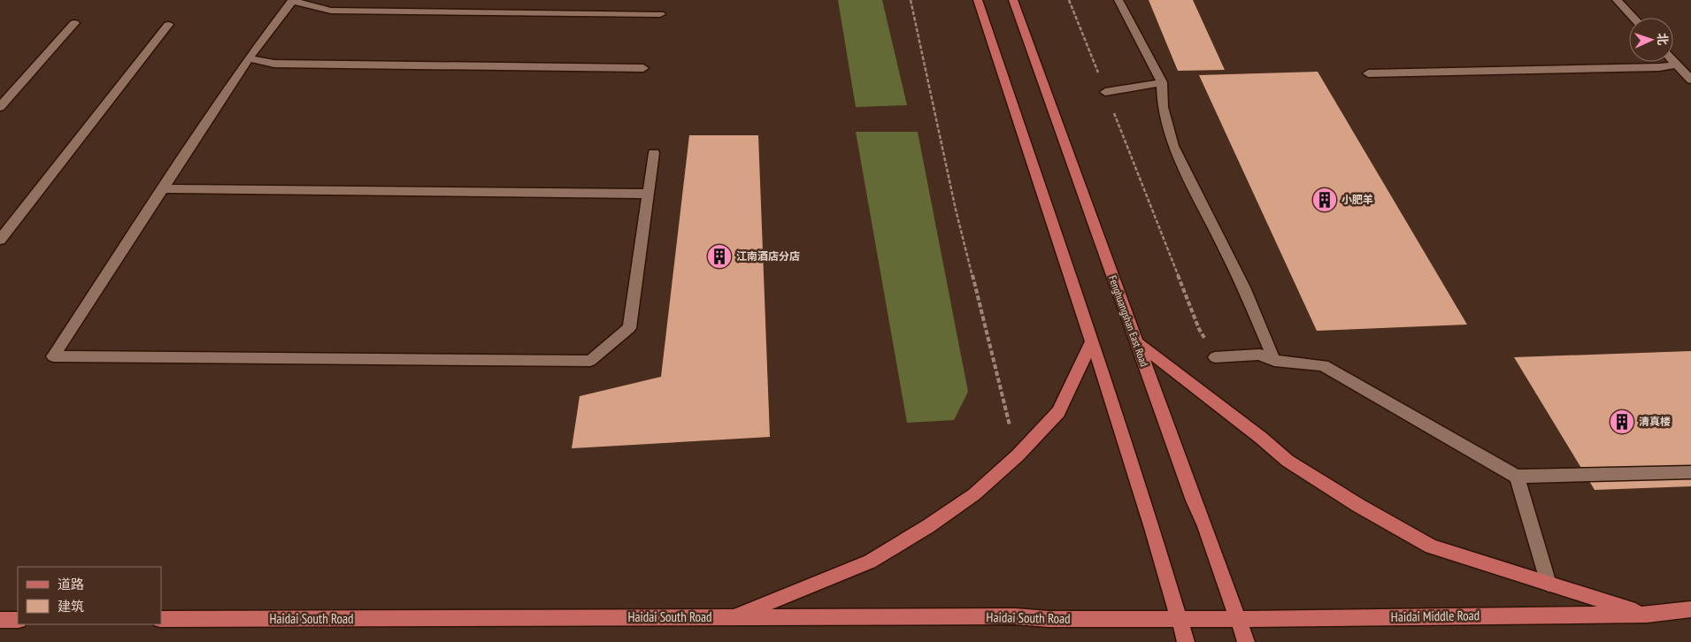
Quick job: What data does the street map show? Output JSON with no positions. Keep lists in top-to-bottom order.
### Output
{
  "streets": {
    "main road": ["Fenghuangshan East Road", "Haidai Middle Road", "Haidai South Road"]
  },
  "crossings": [
    ["Fenghuangshan East Road", "Haidai Middle Road"],
    ["Haidai Middle Road", "Haidai South Road"]
  ],
  "places": {
    "building": ["小肥羊", "江南酒店分店", "清真楼"]
  },
  "legend": ["道路", "建筑"],
  "north": "right"
}
